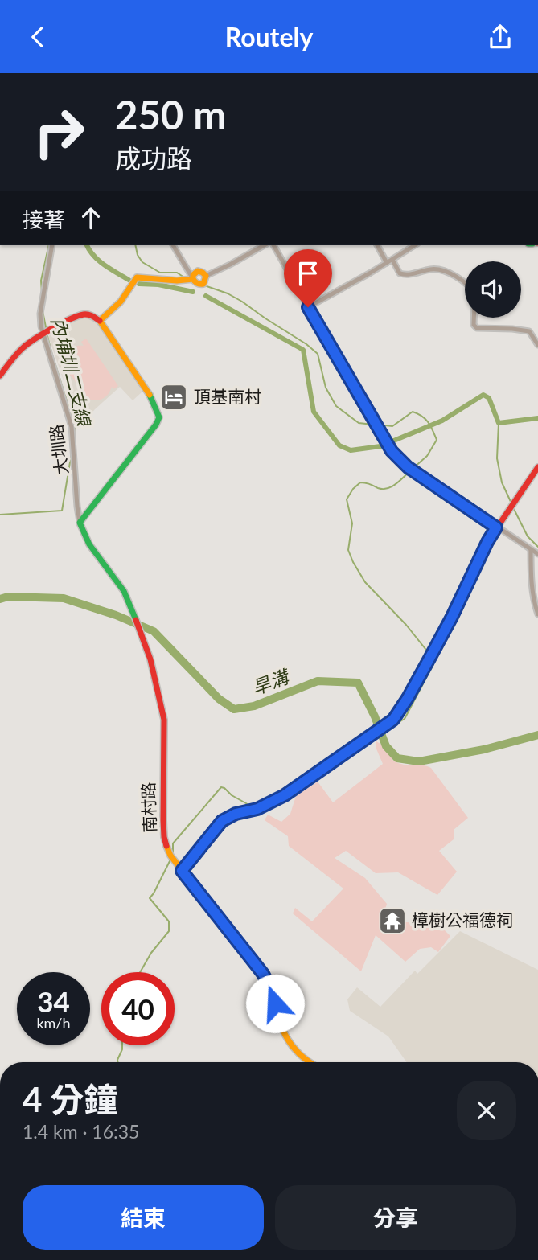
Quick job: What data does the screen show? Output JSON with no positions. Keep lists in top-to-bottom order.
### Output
{
  "streets": {
    "street": ["大圳路", "南村路"]
  },
  "crossings": [
    ["大圳路", "南村路"]
  ],
  "water": ["內埔圳二支線", "旱溝"],
  "places": {
    "hotel": ["頂基南村"],
    "temple": ["樟樹公福德祠"]
  },
  "page": {
    "header": "Routely",
    "turn": ["250 m", "成功路"],
    "then": "接著",
    "speed": "34 km/h",
    "limit": "40",
    "heading": ["4 分鐘", "1.4 km · 16:35"],
    "buttons": ["結束", "分享"]
  }
}
